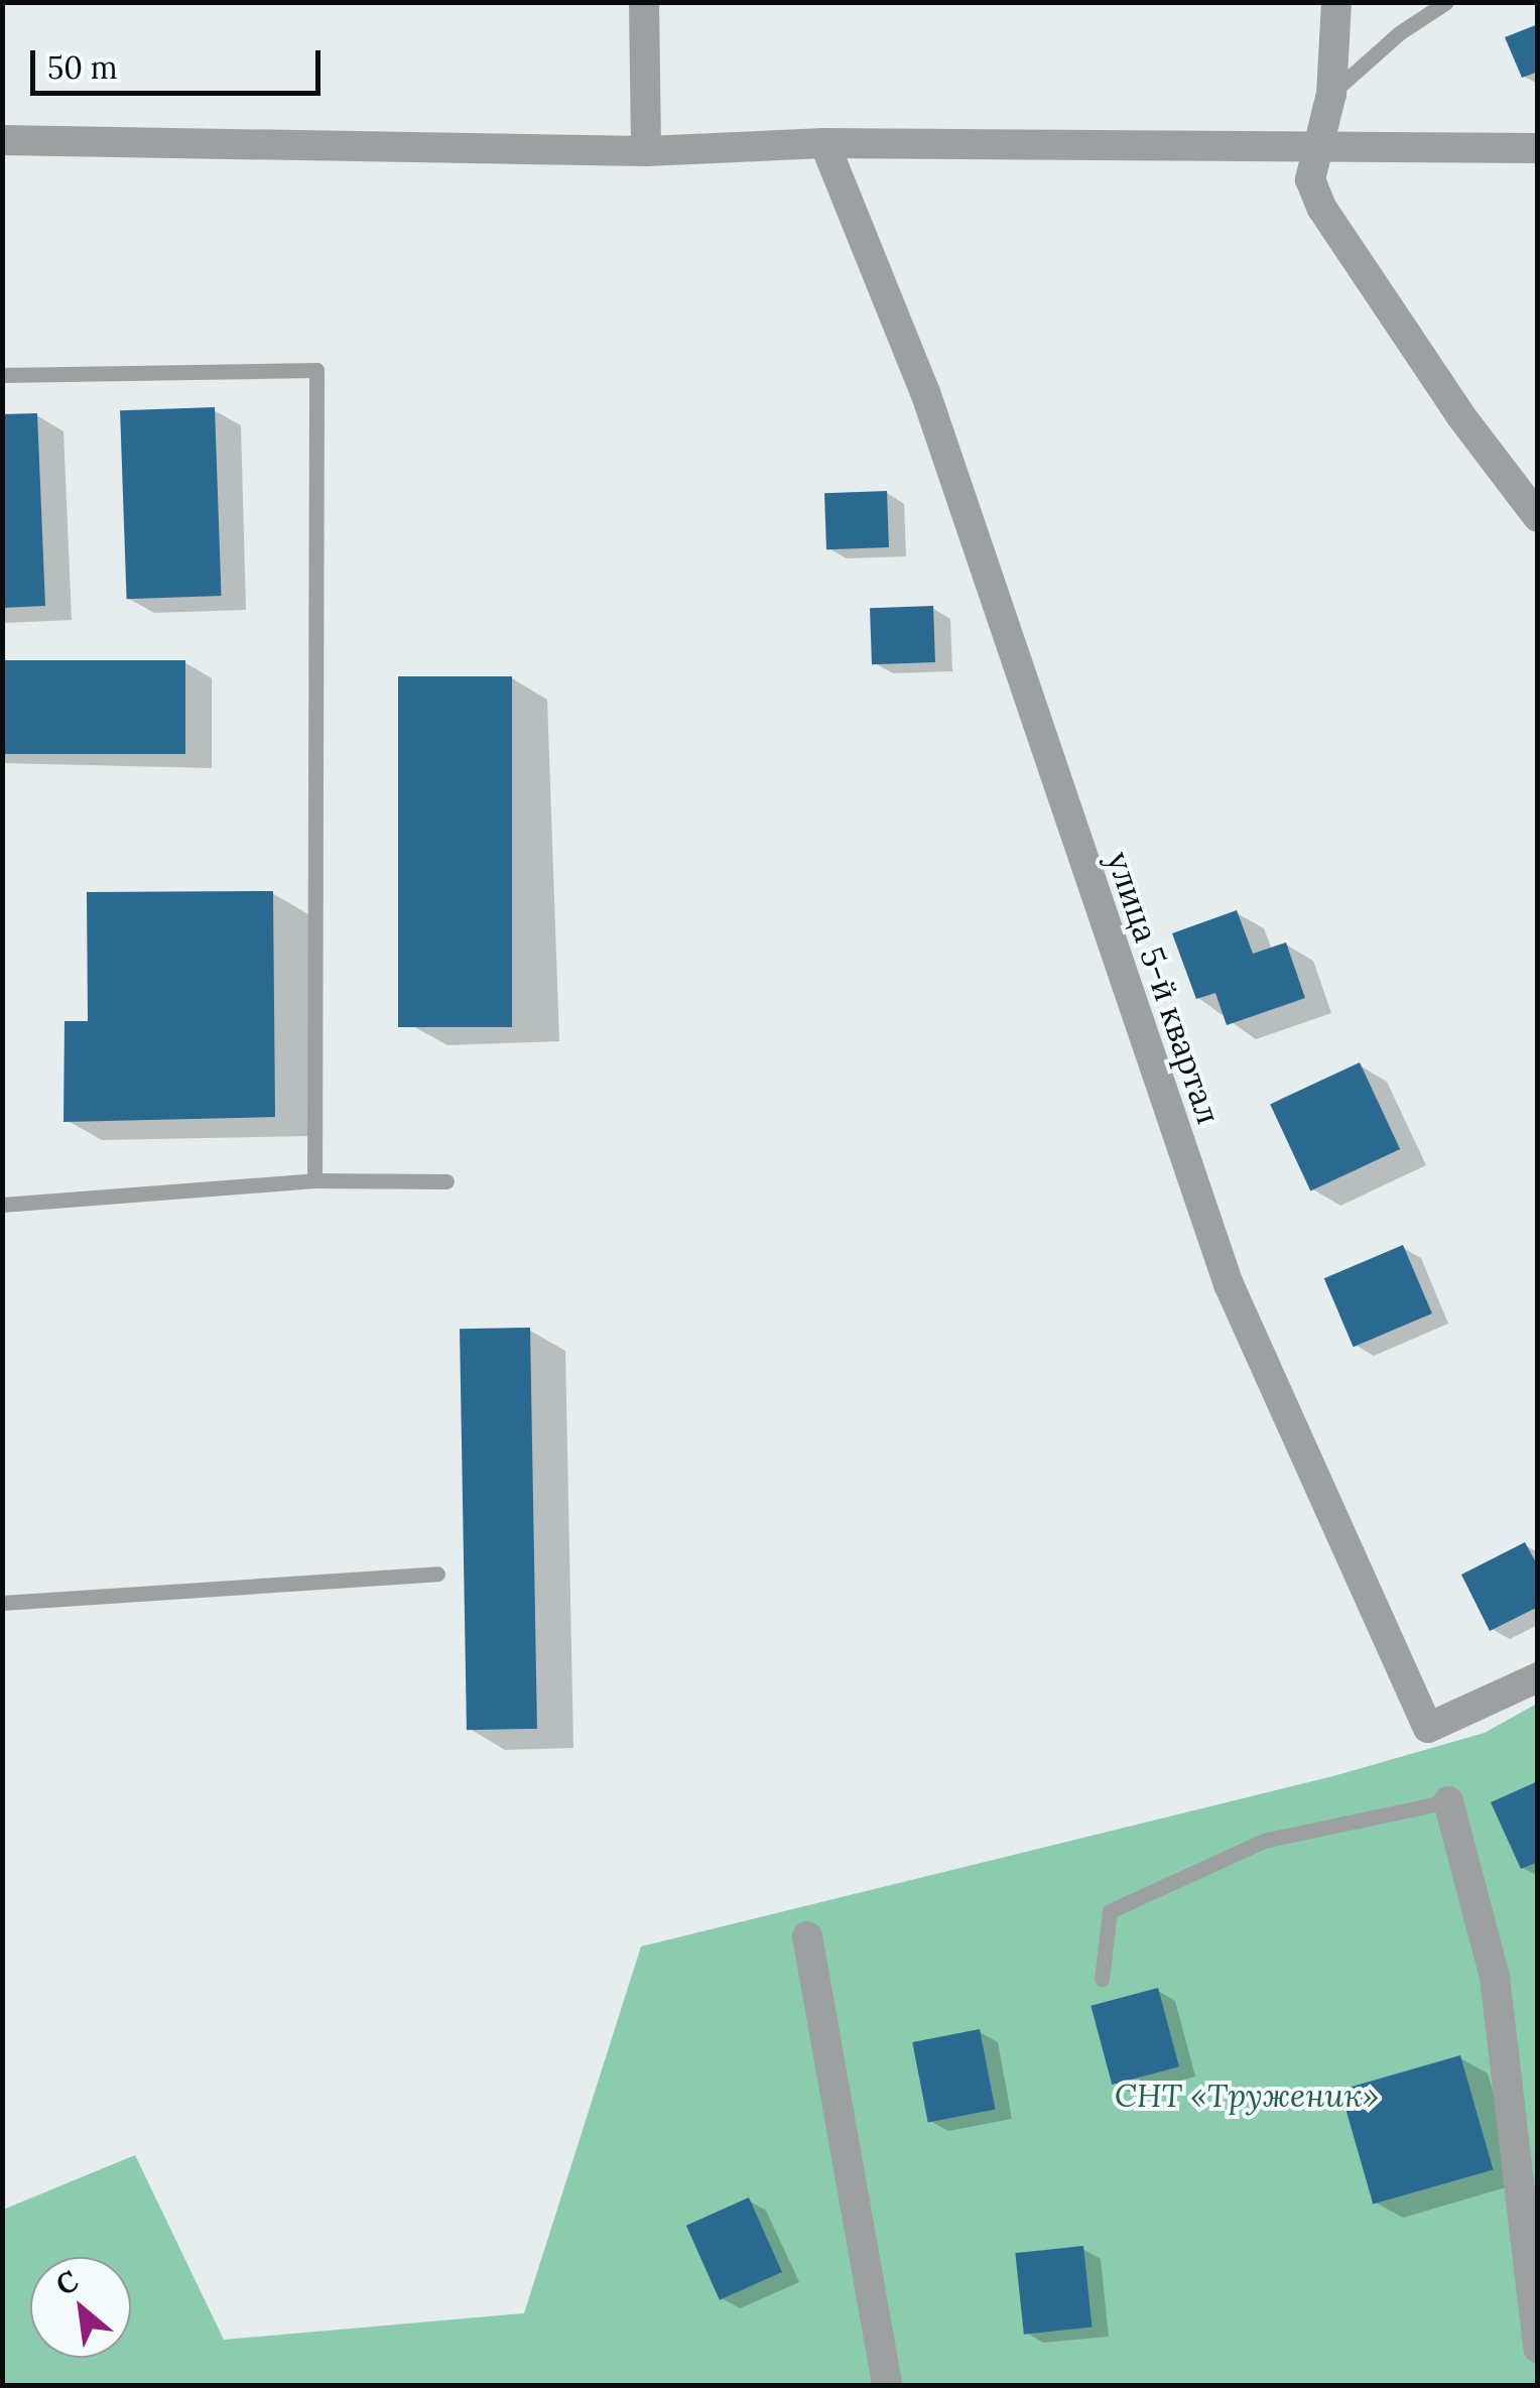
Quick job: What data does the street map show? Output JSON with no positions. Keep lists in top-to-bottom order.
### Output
{
  "streets": {
    "street": ["улица 5-й квартал"]
  },
  "parks": ["СНТ «Труженик»"],
  "scale_bar": "50 m",
  "north": "top left"
}
